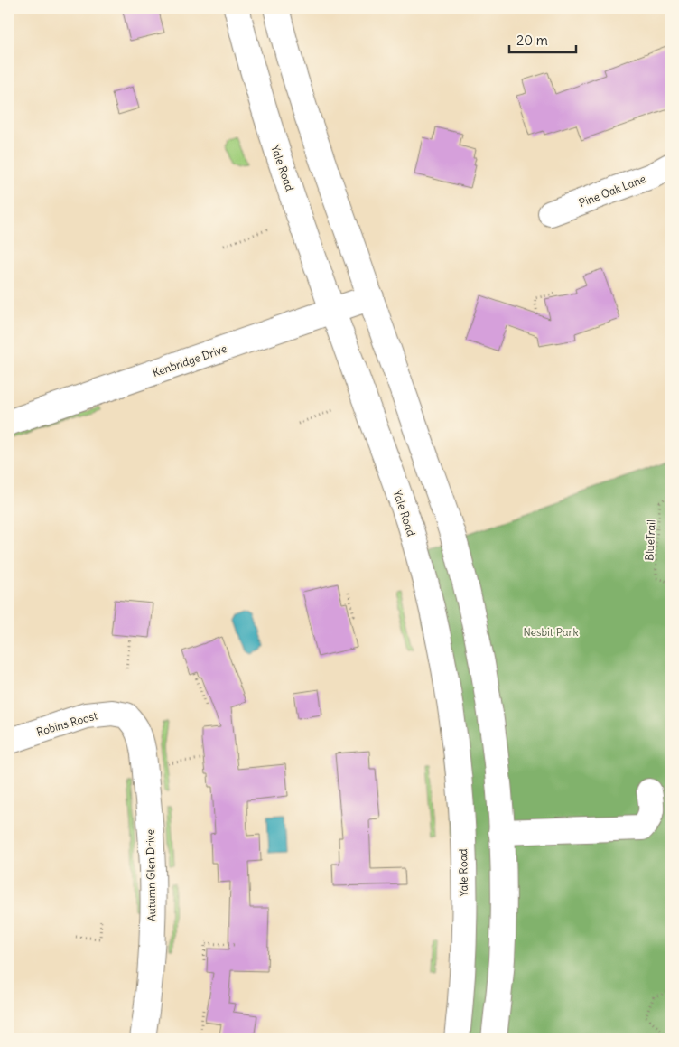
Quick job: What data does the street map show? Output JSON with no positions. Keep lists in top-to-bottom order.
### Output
{
  "streets": {
    "main road": [
      "Yale Road",
      "Pine Oak Lane",
      "Kenbridge Drive",
      "Robins Roost",
      "Autumn Glen Drive"
    ],
    "path": ["BlueTrail"]
  },
  "crossings": [
    ["Yale Road", "Kenbridge Drive"],
    ["Robins Roost", "Autumn Glen Drive"]
  ],
  "parks": ["Nesbit Park"],
  "scale_bar": "20 m"
}
